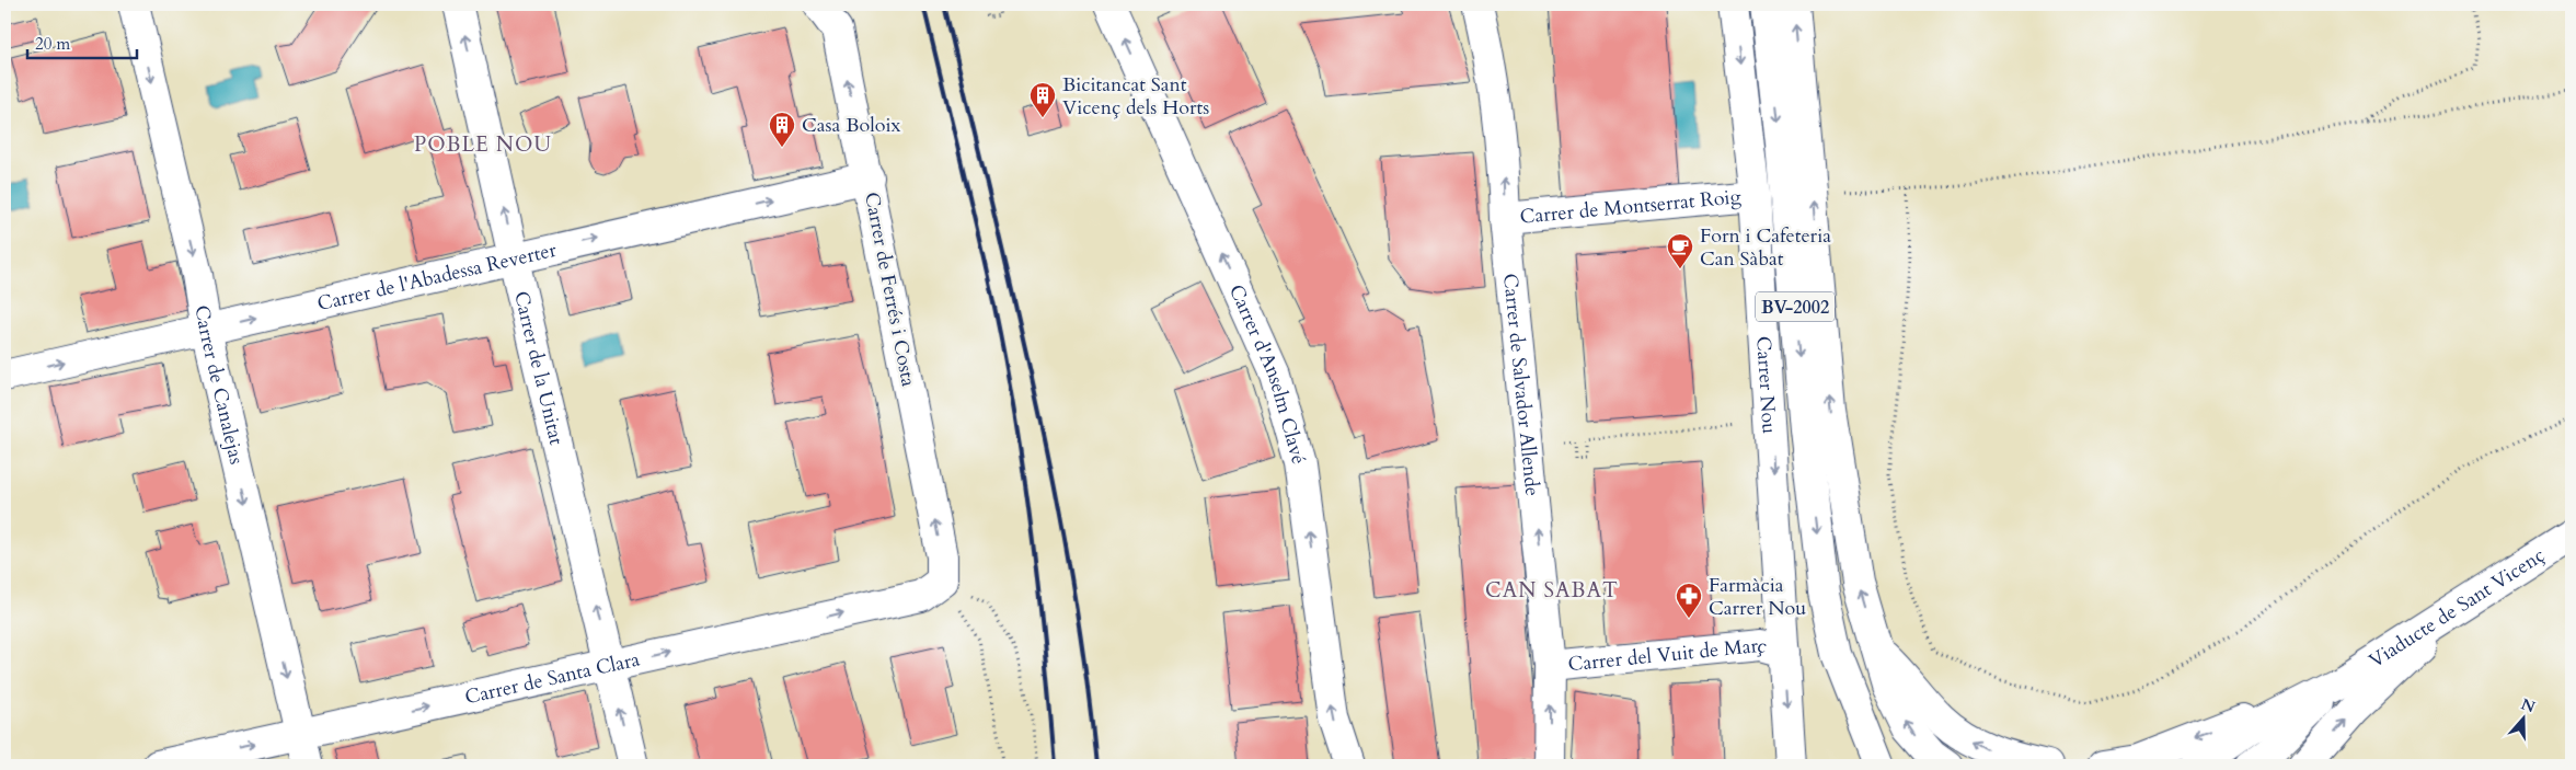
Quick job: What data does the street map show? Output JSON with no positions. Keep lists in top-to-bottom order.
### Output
{
  "streets": {
    "street": [
      "Carrer de Montserrat Roig",
      "Carrer de l'Abadessa Reverter",
      "Carrer de Ferrés i Costa",
      "BV-2002",
      "Carrer de la Unitat",
      "Carrer d'Anselm Clavé",
      "Carrer de Canalejas",
      "Carrer de Salvador Allende",
      "Carrer Nou",
      "Viaducte de Sant Vicenç",
      "Carrer del Vuit de Març",
      "Carrer de Santa Clara"
    ]
  },
  "crossings": [
    ["Carrer de Montserrat Roig", "Carrer de Salvador Allende"],
    ["Carrer de Montserrat Roig", "Carrer Nou"],
    ["Carrer de l'Abadessa Reverter", "Carrer de Ferrés i Costa"],
    ["Carrer de l'Abadessa Reverter", "Carrer de la Unitat"],
    ["Carrer de l'Abadessa Reverter", "Carrer de Canalejas"],
    ["Carrer de Ferrés i Costa", "Carrer de Santa Clara"],
    ["Carrer de la Unitat", "Carrer de Santa Clara"],
    ["Carrer de Canalejas", "Carrer de Santa Clara"],
    ["Carrer de Salvador Allende", "Carrer del Vuit de Març"],
    ["Carrer Nou", "Carrer del Vuit de Març"]
  ],
  "one_way": [
    "Carrer de l'Abadessa Reverter",
    "Carrer de Ferrés i Costa",
    "Carrer de la Unitat",
    "Carrer d'Anselm Clavé",
    "Carrer de Canalejas",
    "Carrer de Salvador Allende",
    "Carrer de Santa Clara"
  ],
  "districts": ["POBLE NOU", "CAN SABAT"],
  "places": {
    "building": ["Bicitancat Sant Vicenç dels Horts", "Casa Boloix"],
    "cafe": ["Forn i Cafeteria Can Sàbat"],
    "pharmacy": ["Farmàcia Carrer Nou"]
  },
  "scale_bar": "20 m",
  "north": "top"
}
